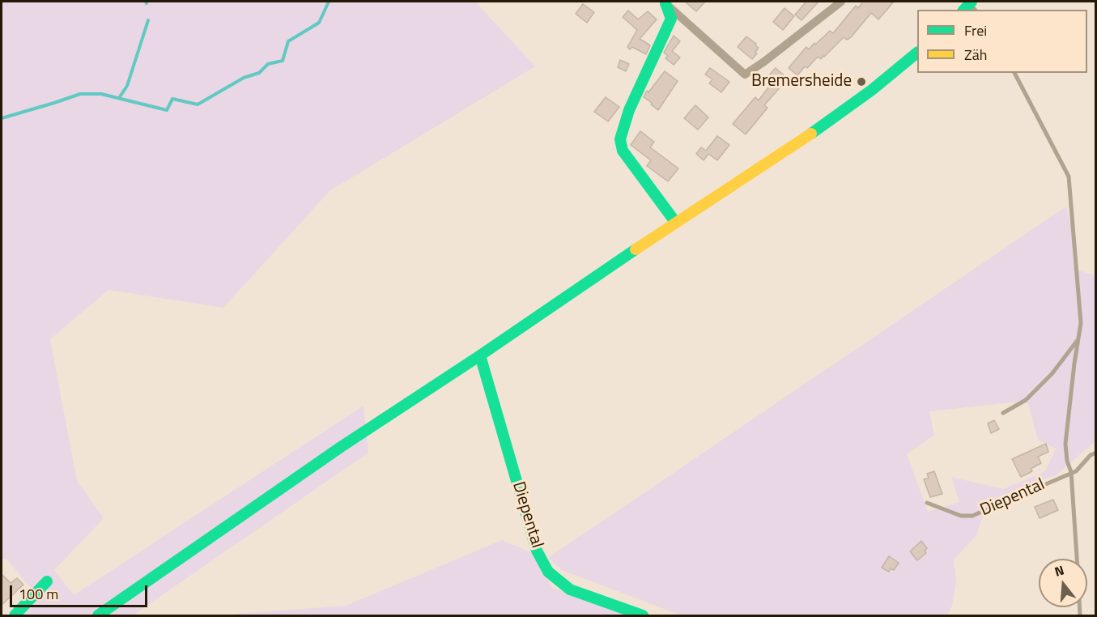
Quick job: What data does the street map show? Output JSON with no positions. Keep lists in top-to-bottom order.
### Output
{
  "streets": {
    "main road": ["Diepental"]
  },
  "places": ["Bremersheide"],
  "legend": ["Frei", "Zäh"],
  "scale_bar": "100 m",
  "north": "top"
}
